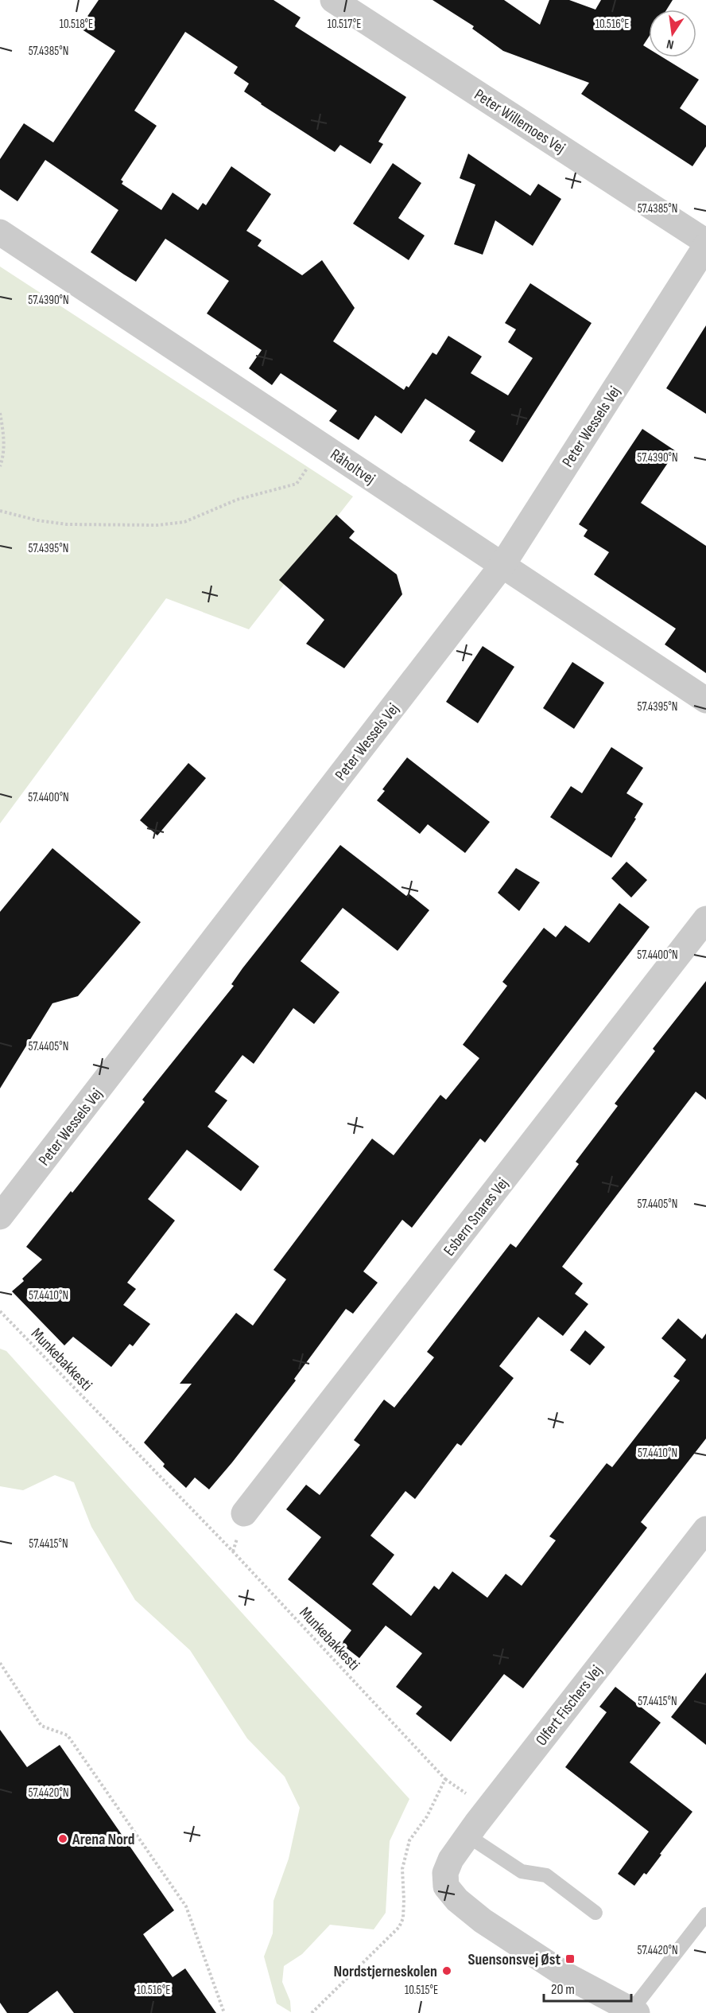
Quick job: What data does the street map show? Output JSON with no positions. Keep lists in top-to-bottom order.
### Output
{
  "streets": {
    "street": [
      "Peter Willemoes Vej",
      "Peter Wessels Vej",
      "Råholtvej",
      "Esbern Snares Vej",
      "Olfert Fischers Vej"
    ],
    "path": ["Munkebakkesti"]
  },
  "crossings": [
    ["Peter Wessels Vej", "Råholtvej"]
  ],
  "places": {
    "other": ["Arena Nord", "Nordstjerneskolen"],
    "transit": ["Suensonsvej Øst"]
  },
  "scale_bar": "20 m",
  "north": "bottom",
  "coordinates": [
    "10.518°E",
    "10.517°E",
    "10.516°E",
    "57.4385°N",
    "57.4390°N",
    "57.4395°N",
    "57.4400°N",
    "57.4405°N",
    "57.4410°N",
    "57.4415°N",
    "57.4420°N",
    "10.515°E"
  ]
}
